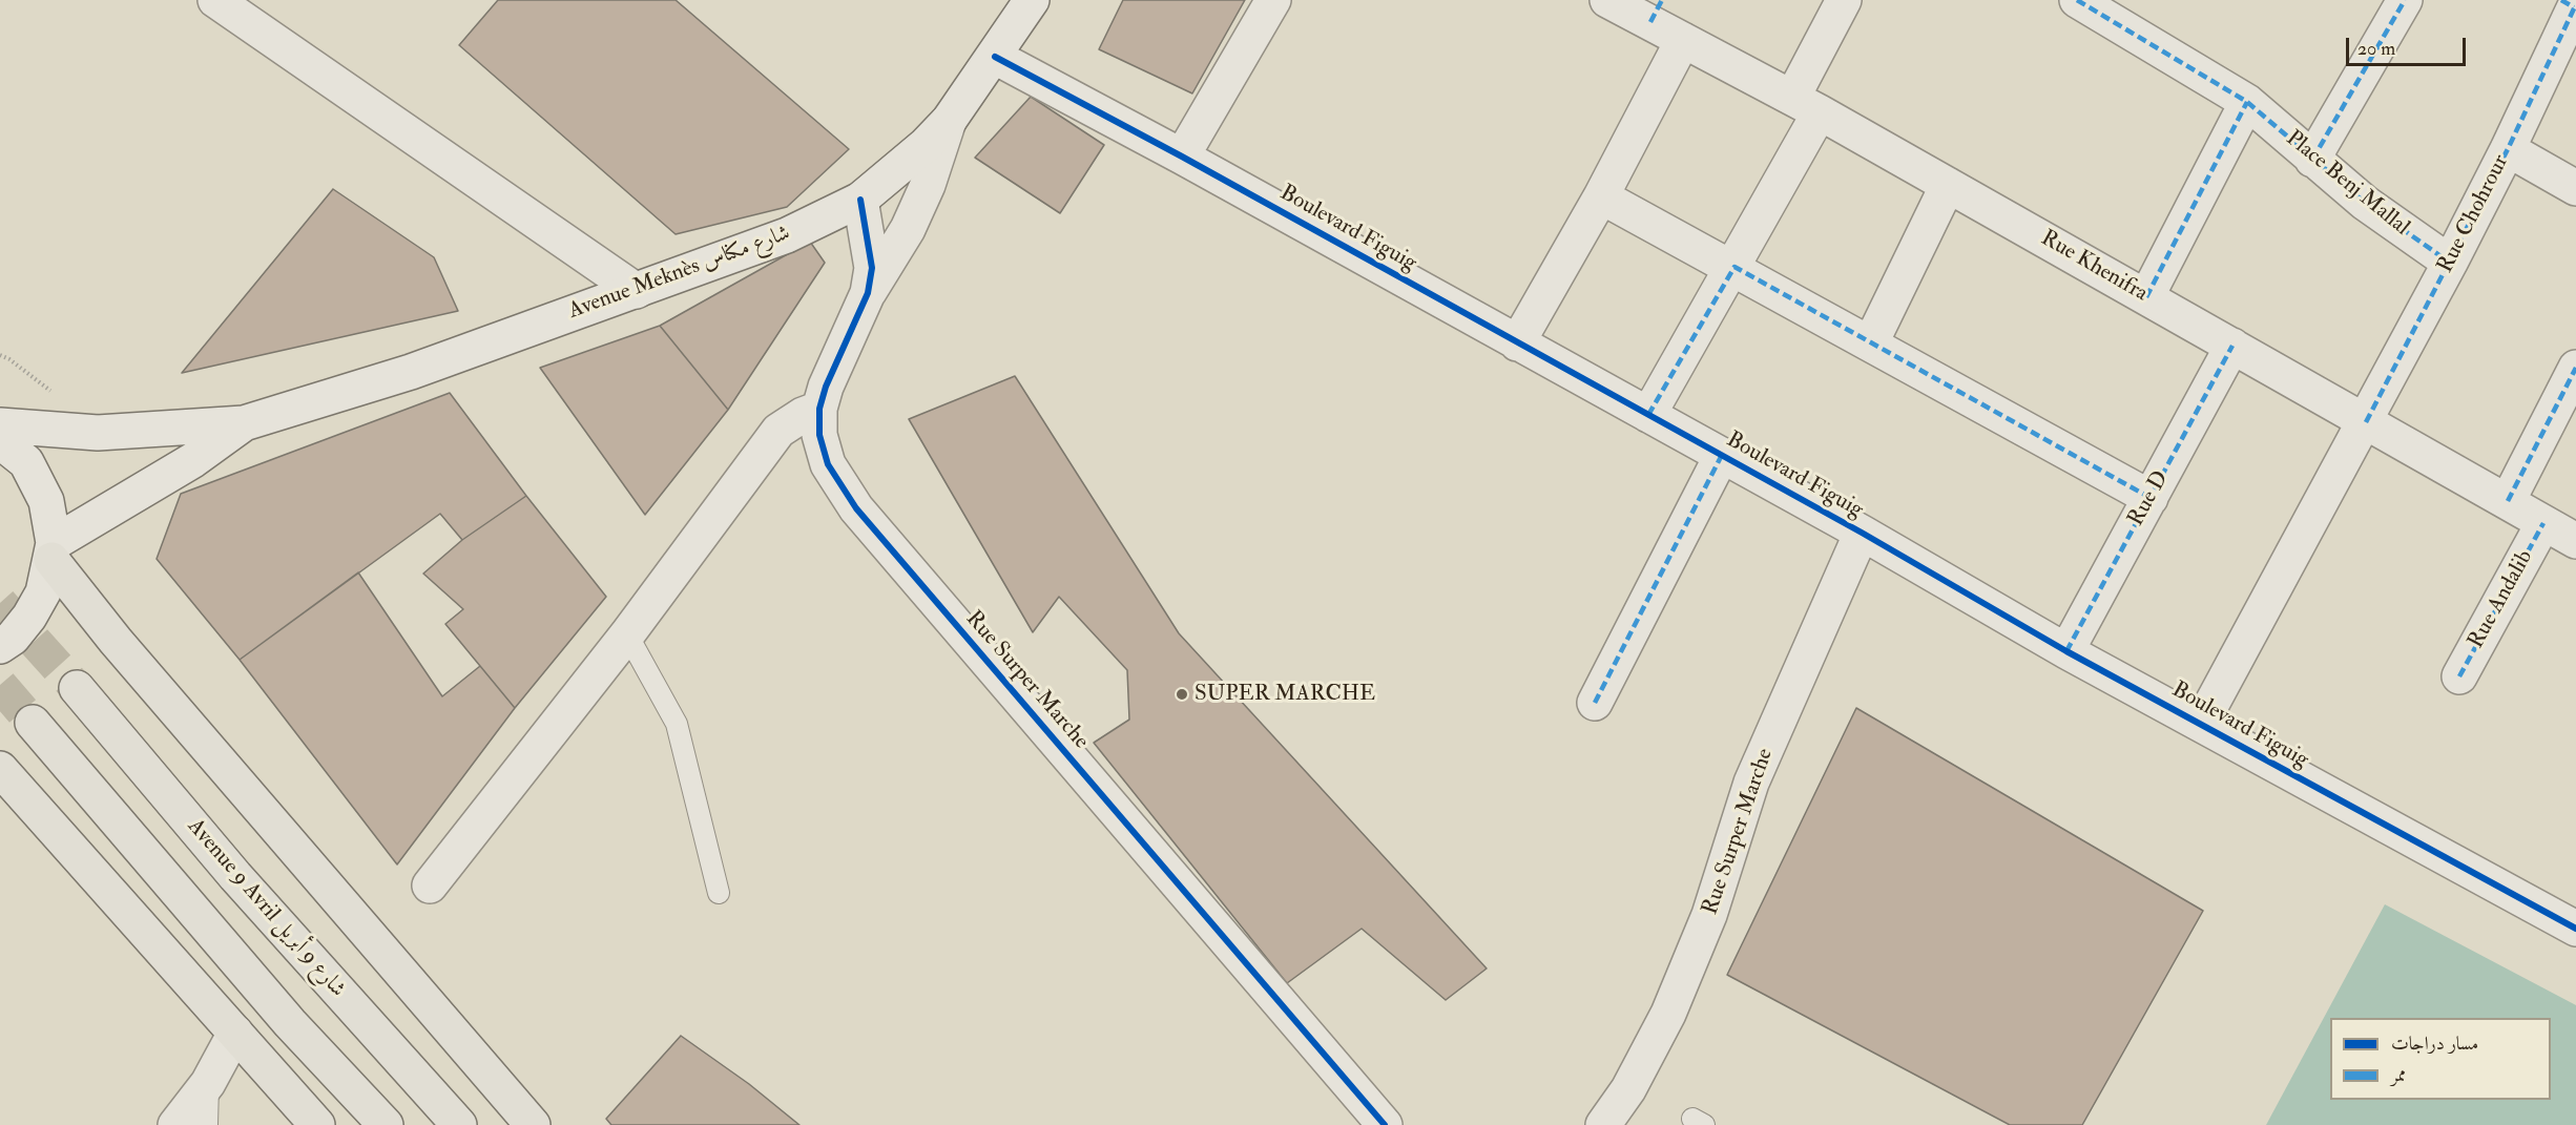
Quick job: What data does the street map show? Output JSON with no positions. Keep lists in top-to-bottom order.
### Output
{
  "streets": {
    "highway": ["Avenue 9 Avril شارع 9 أبريل"],
    "street": [
      "Place Benj Mallal",
      "Rue Chohrour",
      "Boulevard Figuig",
      "Rue Khenifra",
      "Avenue Meknès شارع مكناس",
      "Rue D",
      "Rue Andalib",
      "Rue Surper Marche"
    ]
  },
  "crossings": [
    ["Place Benj Mallal", "Rue Chohrour"],
    ["Rue Chohrour", "Boulevard Figuig"],
    ["Rue Chohrour", "Rue Khenifra"],
    ["Boulevard Figuig", "Avenue Meknès شارع مكناس"],
    ["Boulevard Figuig", "Rue D"],
    ["Boulevard Figuig", "Rue Surper Marche"],
    ["Rue Khenifra", "Rue D"],
    ["Rue Khenifra", "Rue Andalib"],
    ["Avenue Meknès شارع مكناس", "Rue Surper Marche"]
  ],
  "places": ["SUPER MARCHE"],
  "legend": ["مسار دراجات", "ممر"],
  "scale_bar": "20 m"
}
